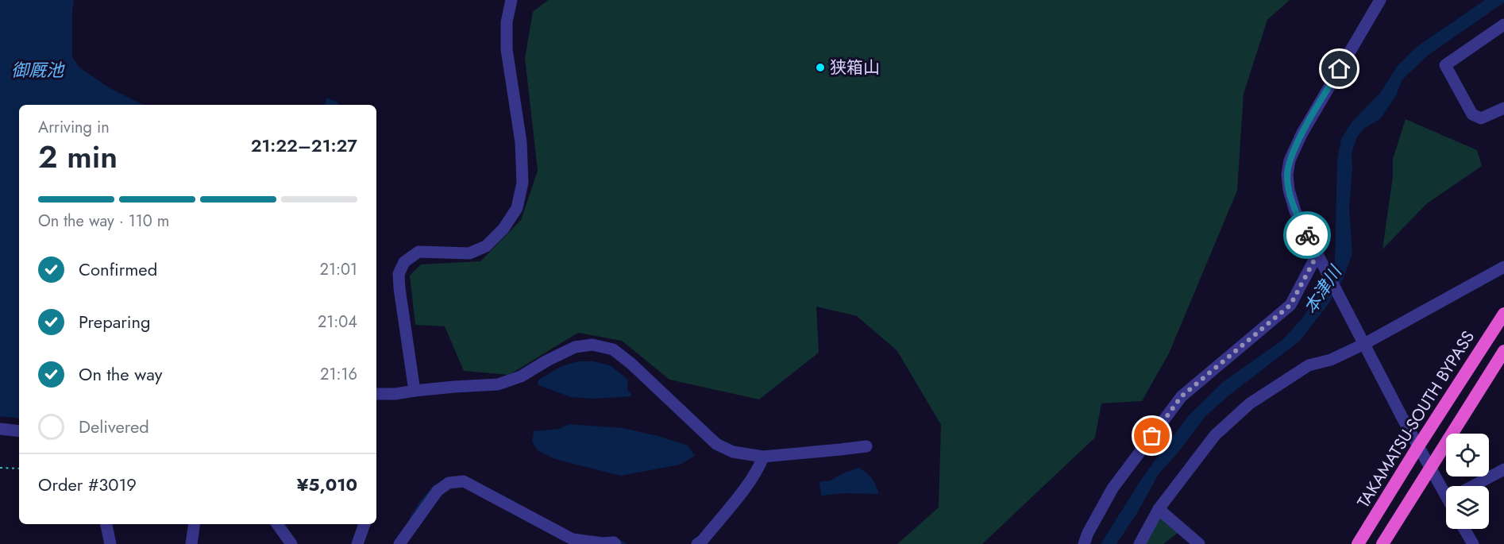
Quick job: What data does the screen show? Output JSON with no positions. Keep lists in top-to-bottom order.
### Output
{
  "streets": {
    "highway": ["TAKAMATSU-SOUTH BYPASS"]
  },
  "water": ["御厩池", "本津川"],
  "places": ["狭箱山"],
  "page": {
    "heading": ["2 min", "Arriving in", "21:22–21:27"],
    "panel": ["Order #3019", "¥5,010"],
    "bar": "On the way · 110 m",
    "list": [
      ["Confirmed", "21:01"],
      ["Preparing", "21:04"],
      ["On the way", "21:16"],
      "Delivered"
    ]
  }
}
